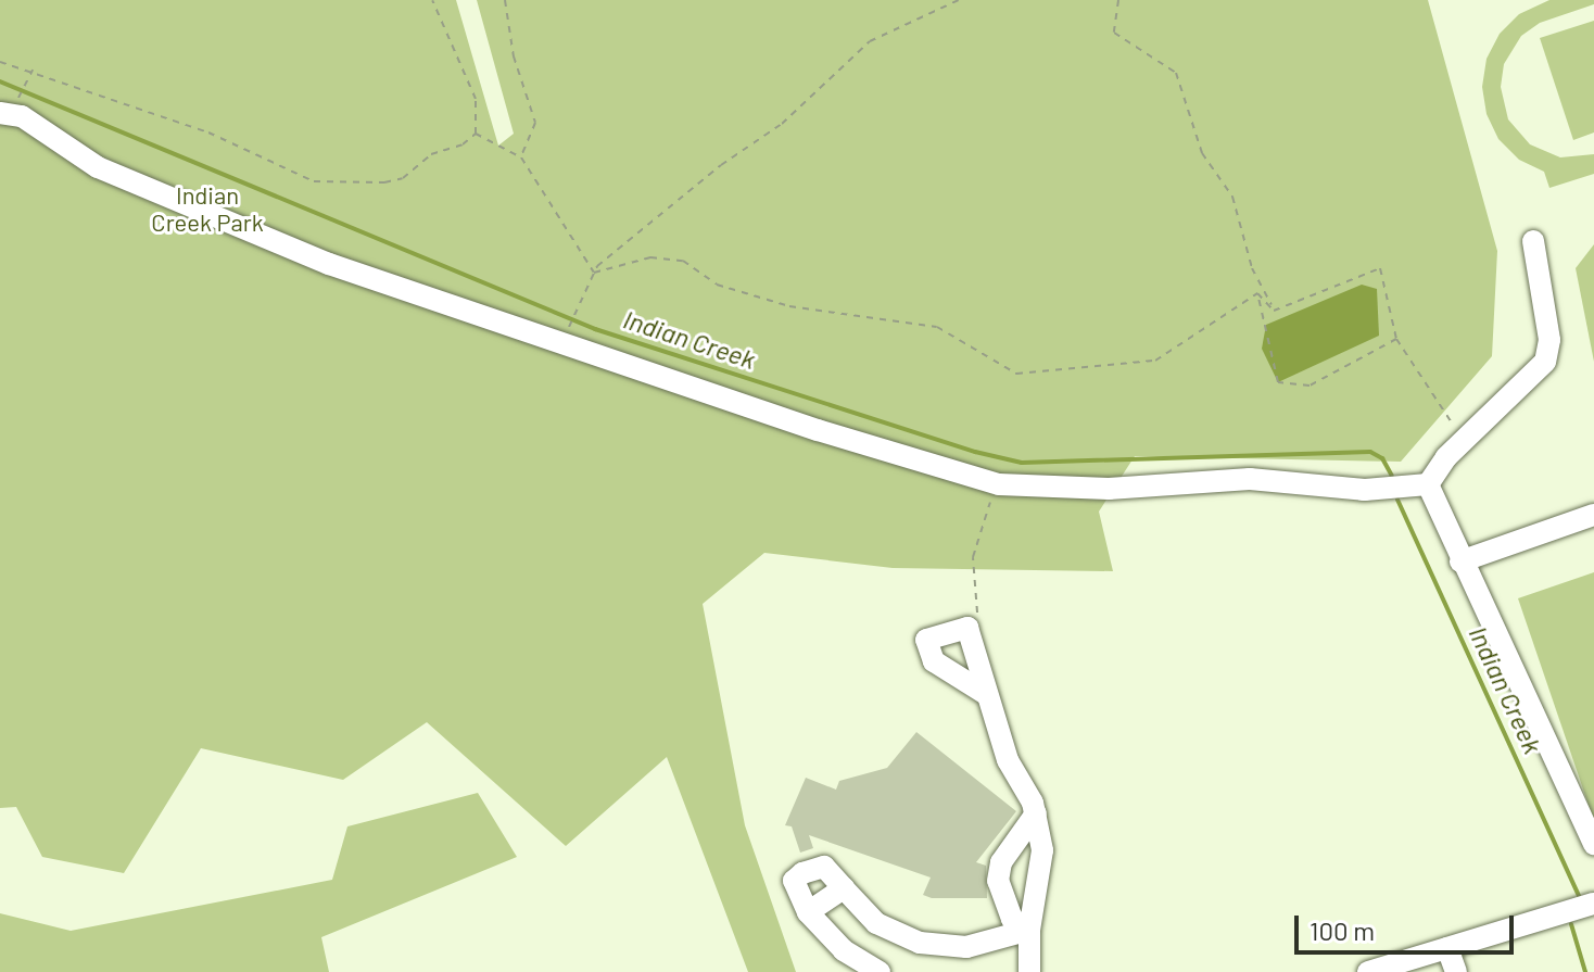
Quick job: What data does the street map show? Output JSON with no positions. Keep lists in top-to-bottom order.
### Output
{
  "water": ["Indian Creek"],
  "parks": ["Indian Creek Park"],
  "scale_bar": "100 m"
}
